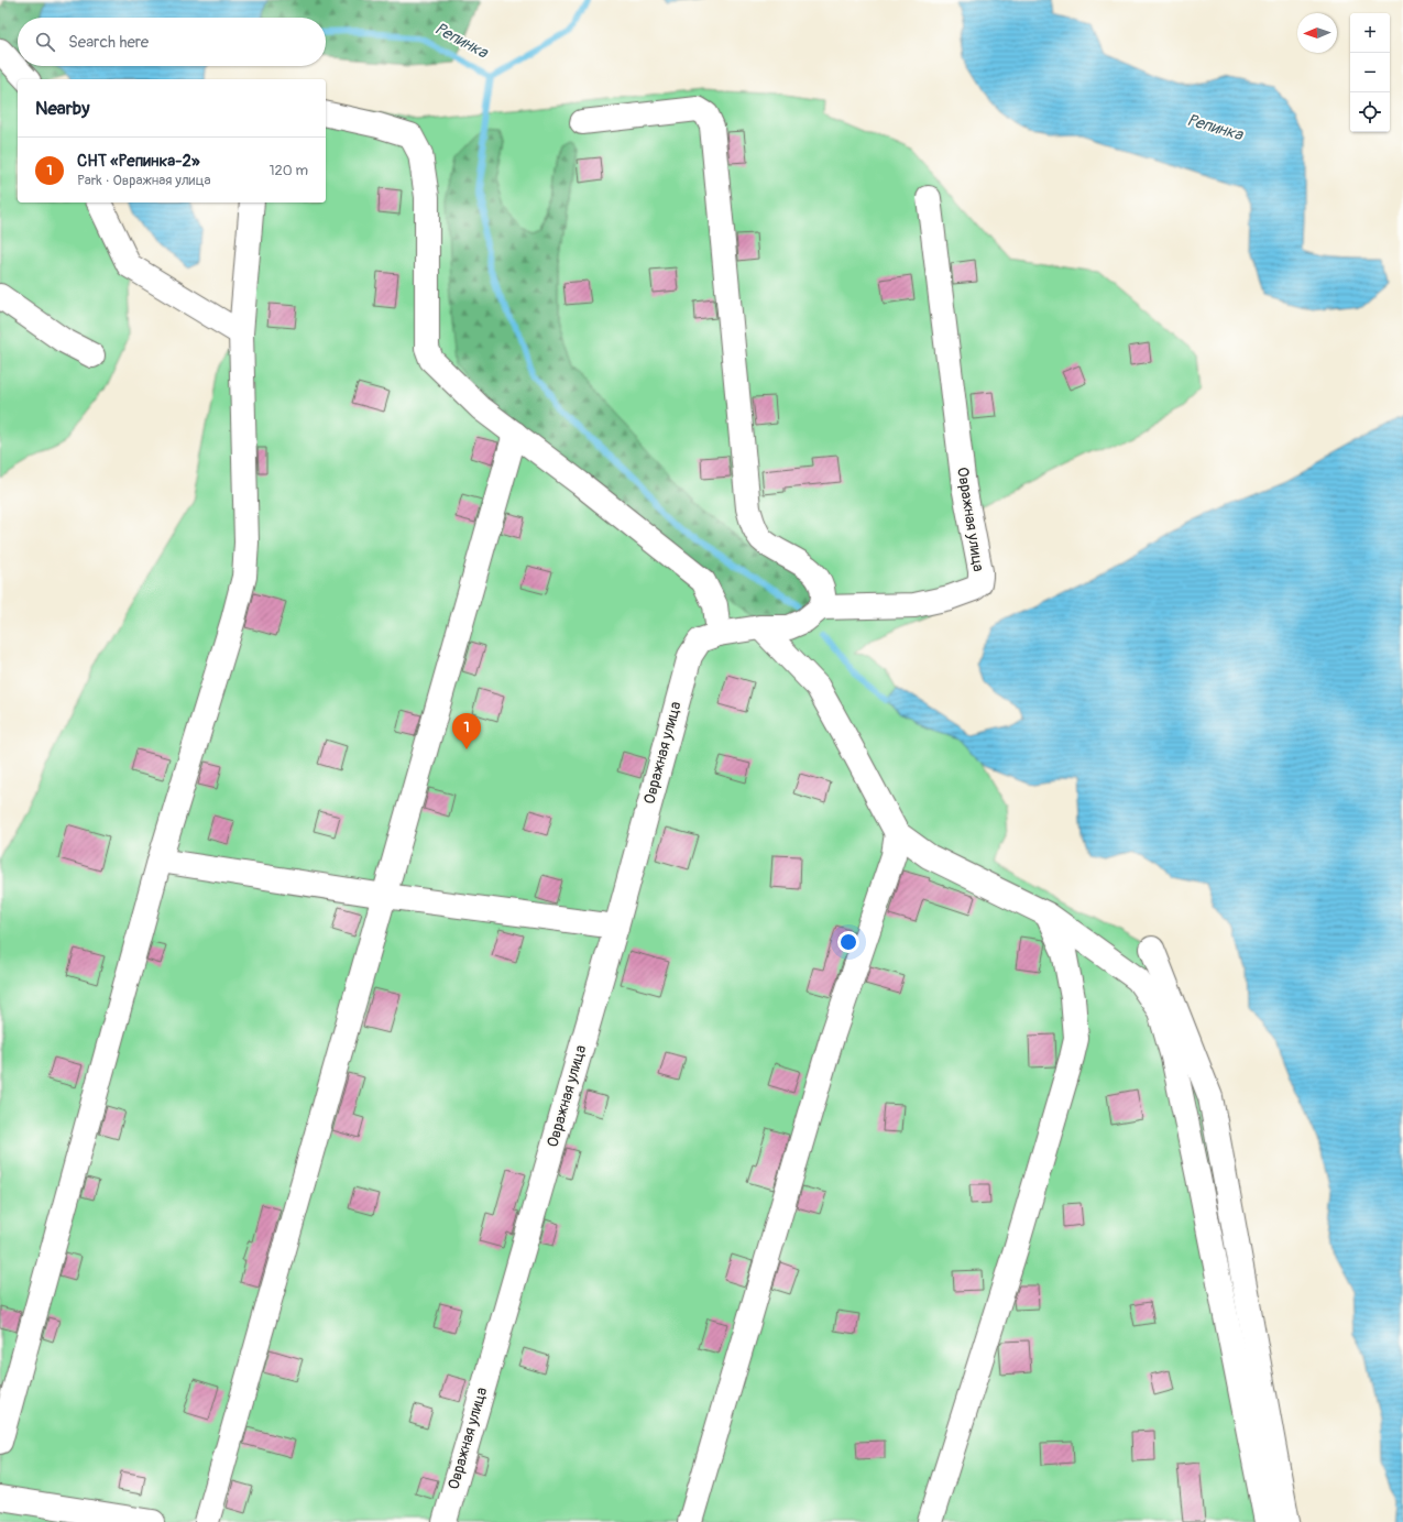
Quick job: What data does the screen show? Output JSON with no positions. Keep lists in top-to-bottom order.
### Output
{
  "streets": {
    "street": ["Овражная улица"]
  },
  "water": ["Репинка"],
  "north": "left",
  "page": {
    "map_buttons": ["+", "−"],
    "search": "Search here",
    "heading": "Nearby",
    "list": [
      {
        "mark": "1",
        "name": "СНТ «Репинка-2»",
        "note": "Park · Овражная улица",
        "value": "120 m"
      }
    ],
    "pins": "1"
  }
}
